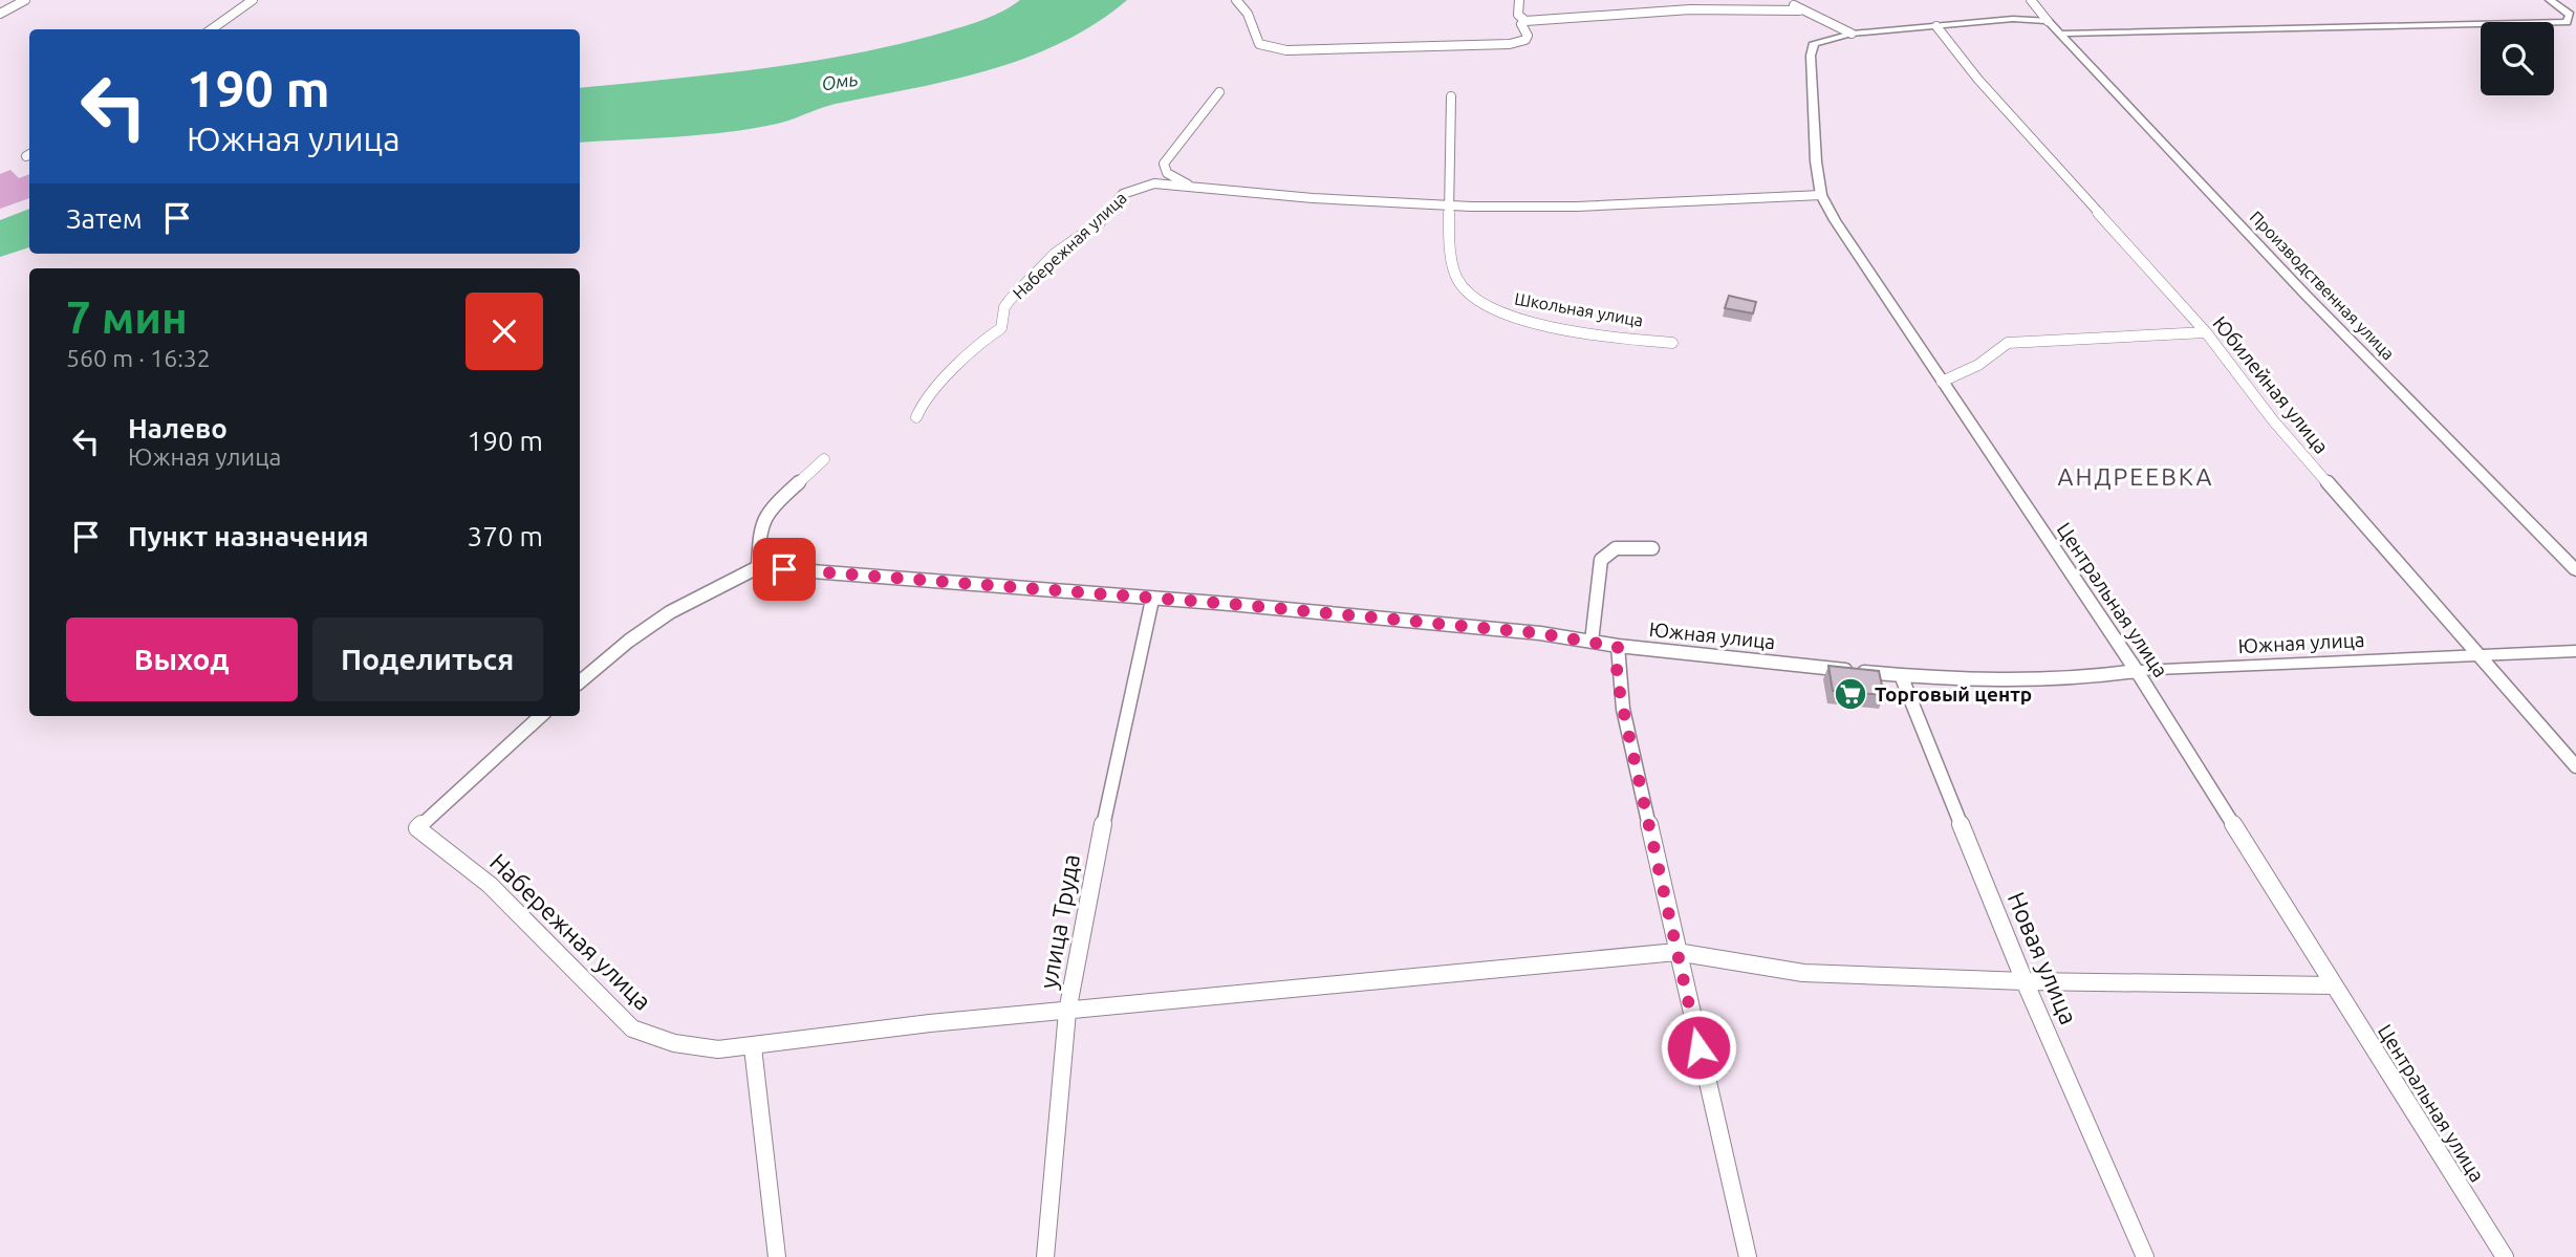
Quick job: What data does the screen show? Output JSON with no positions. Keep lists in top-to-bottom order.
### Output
{
  "streets": {
    "street": [
      "Набережная улица",
      "Производственная улица",
      "Школьная улица",
      "Юбилейная улица",
      "Центральная улица",
      "Южная улица",
      "улица Труда",
      "Новая улица"
    ]
  },
  "crossings": [
    ["Юбилейная улица", "Южная улица"],
    ["Центральная улица", "Южная улица"],
    ["Южная улица", "улица Труда"],
    ["Южная улица", "Новая улица"]
  ],
  "districts": ["АНДРЕЕВКА"],
  "water": ["Омь"],
  "places": {
    "supermarket": ["Торговый центр"]
  },
  "page": {
    "turn": ["190 m", "Южная улица"],
    "then": "Затем",
    "heading": ["7 мин", "560 m · 16:32"],
    "list": [
      {
        "name": "Налево",
        "note": "Южная улица",
        "value": "190 m"
      },
      {
        "name": "Пункт назначения",
        "value": "370 m"
      }
    ],
    "buttons": ["Выход", "Поделиться"]
  }
}
